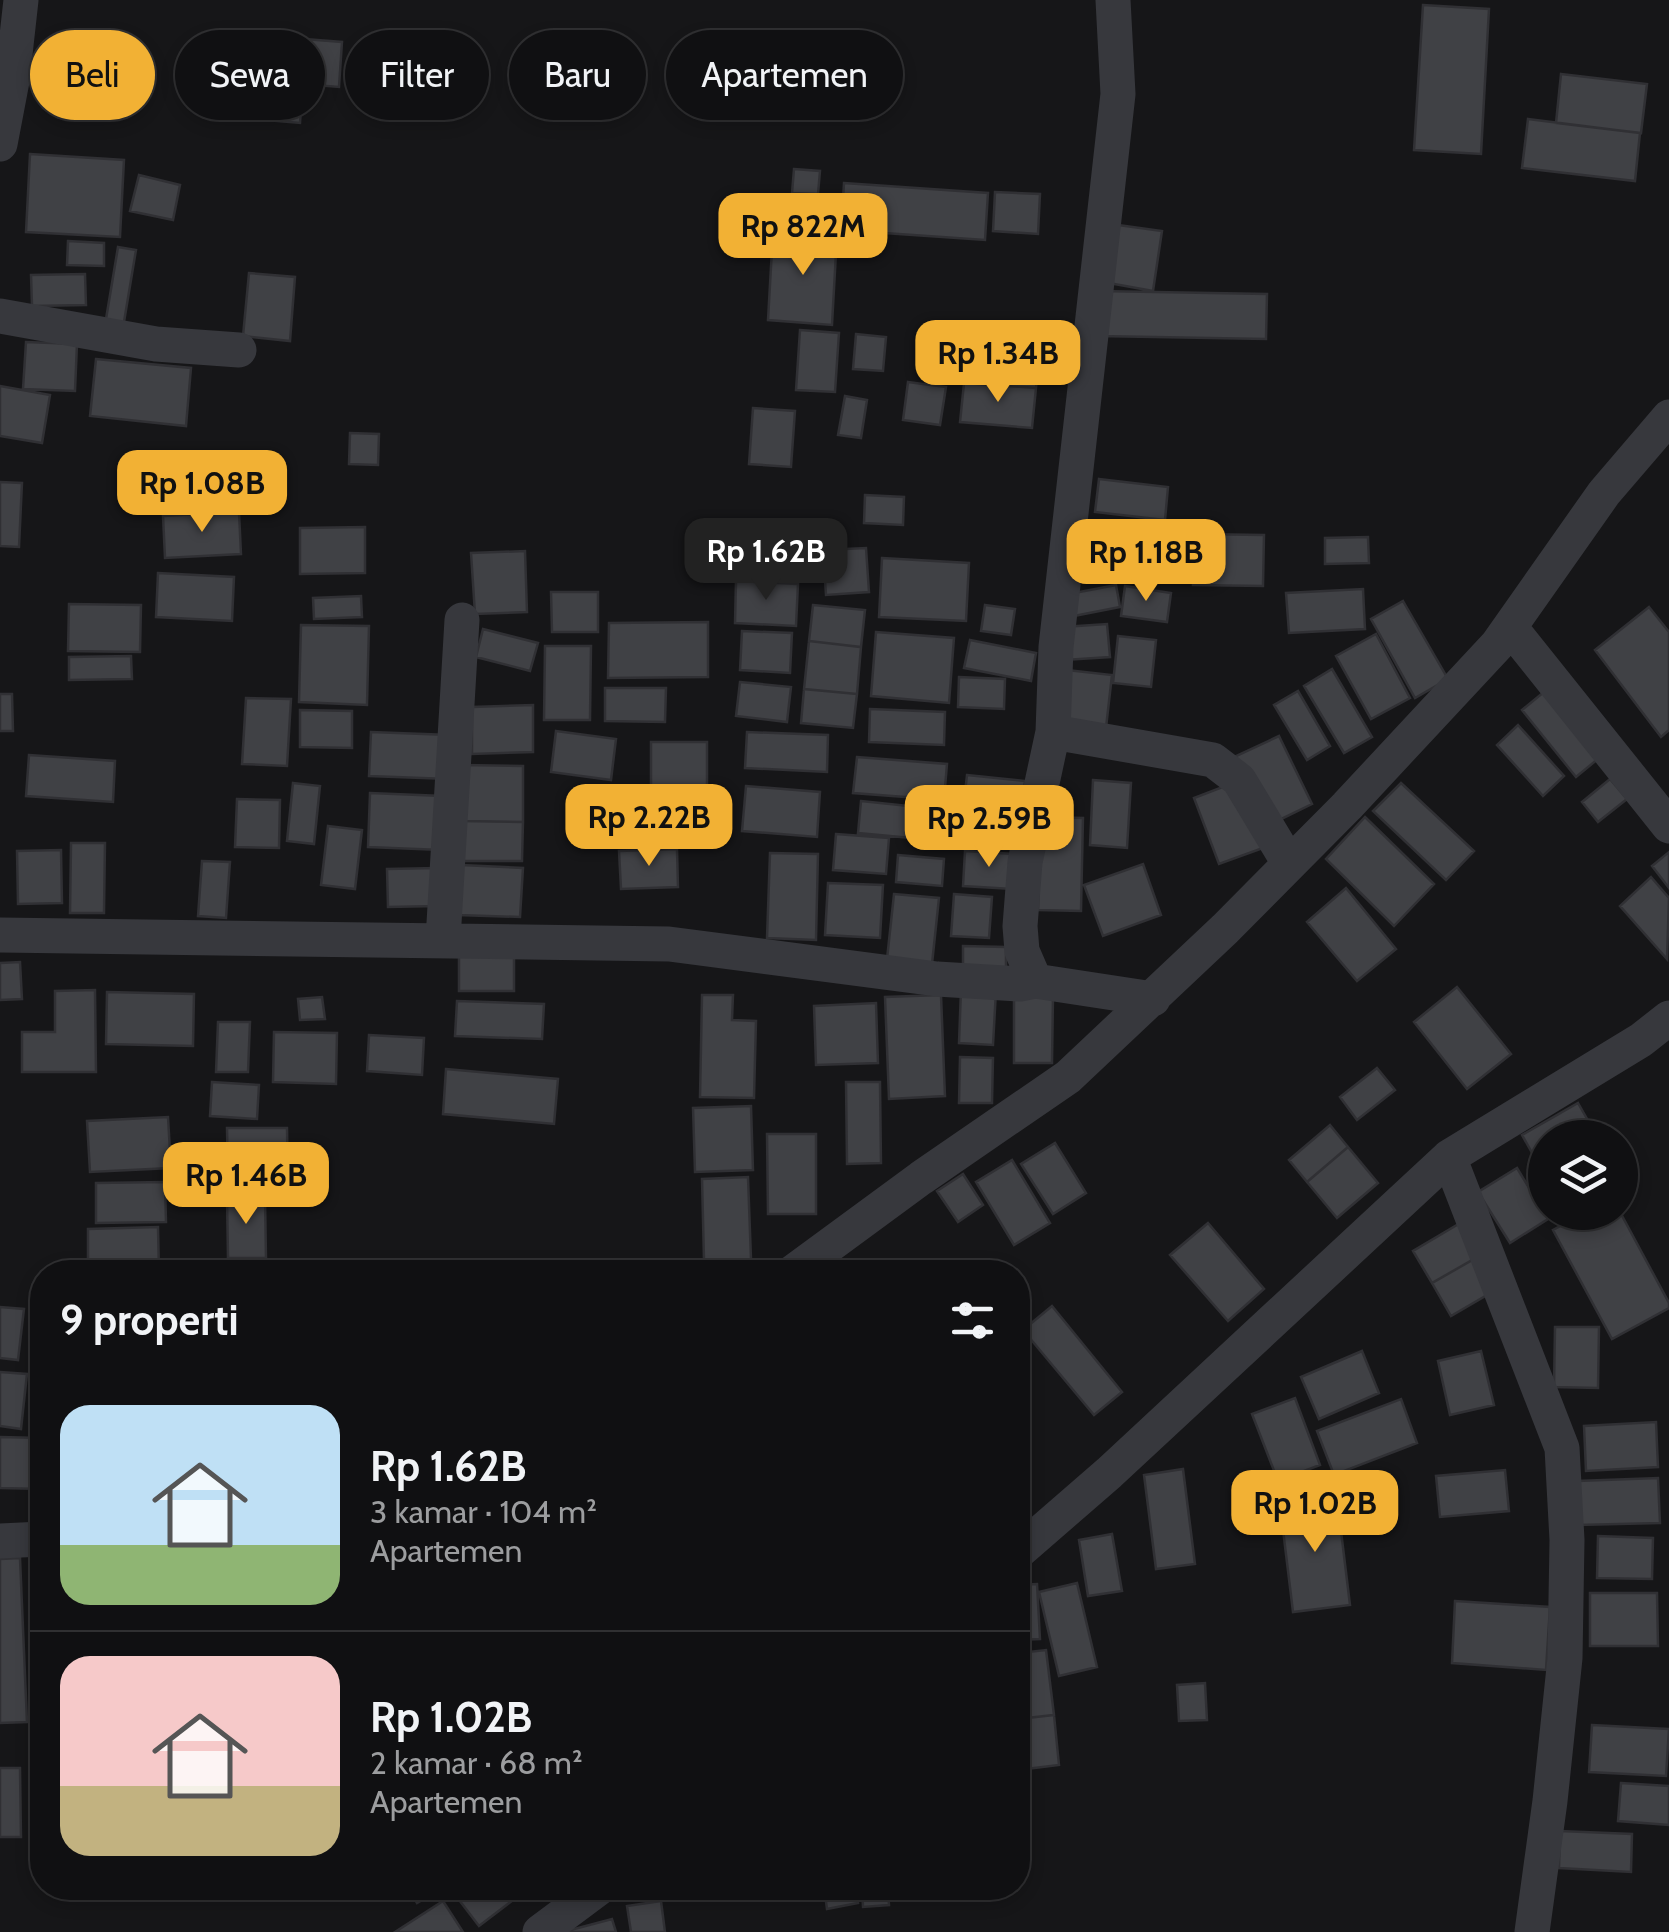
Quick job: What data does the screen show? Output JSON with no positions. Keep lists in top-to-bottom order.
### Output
{
  "page": {
    "chip": [
      "Beli",
      "Sewa",
      "Filter",
      "Baru",
      "Apartemen"
    ],
    "price": [
      "Rp 822M",
      "Rp 1.34B",
      "Rp 1.08B",
      "Rp 1.62B",
      "Rp 1.18B",
      "Rp 2.22B",
      "Rp 2.59B",
      "Rp 1.46B",
      "Rp 1.02B"
    ],
    "heading": "9 properti",
    "list": [
      {
        "name": "Rp 1.62B",
        "note": "3 kamar · 104 m² · Apartemen"
      },
      {
        "name": "Rp 1.02B",
        "note": "2 kamar · 68 m² · Apartemen"
      }
    ]
  }
}
